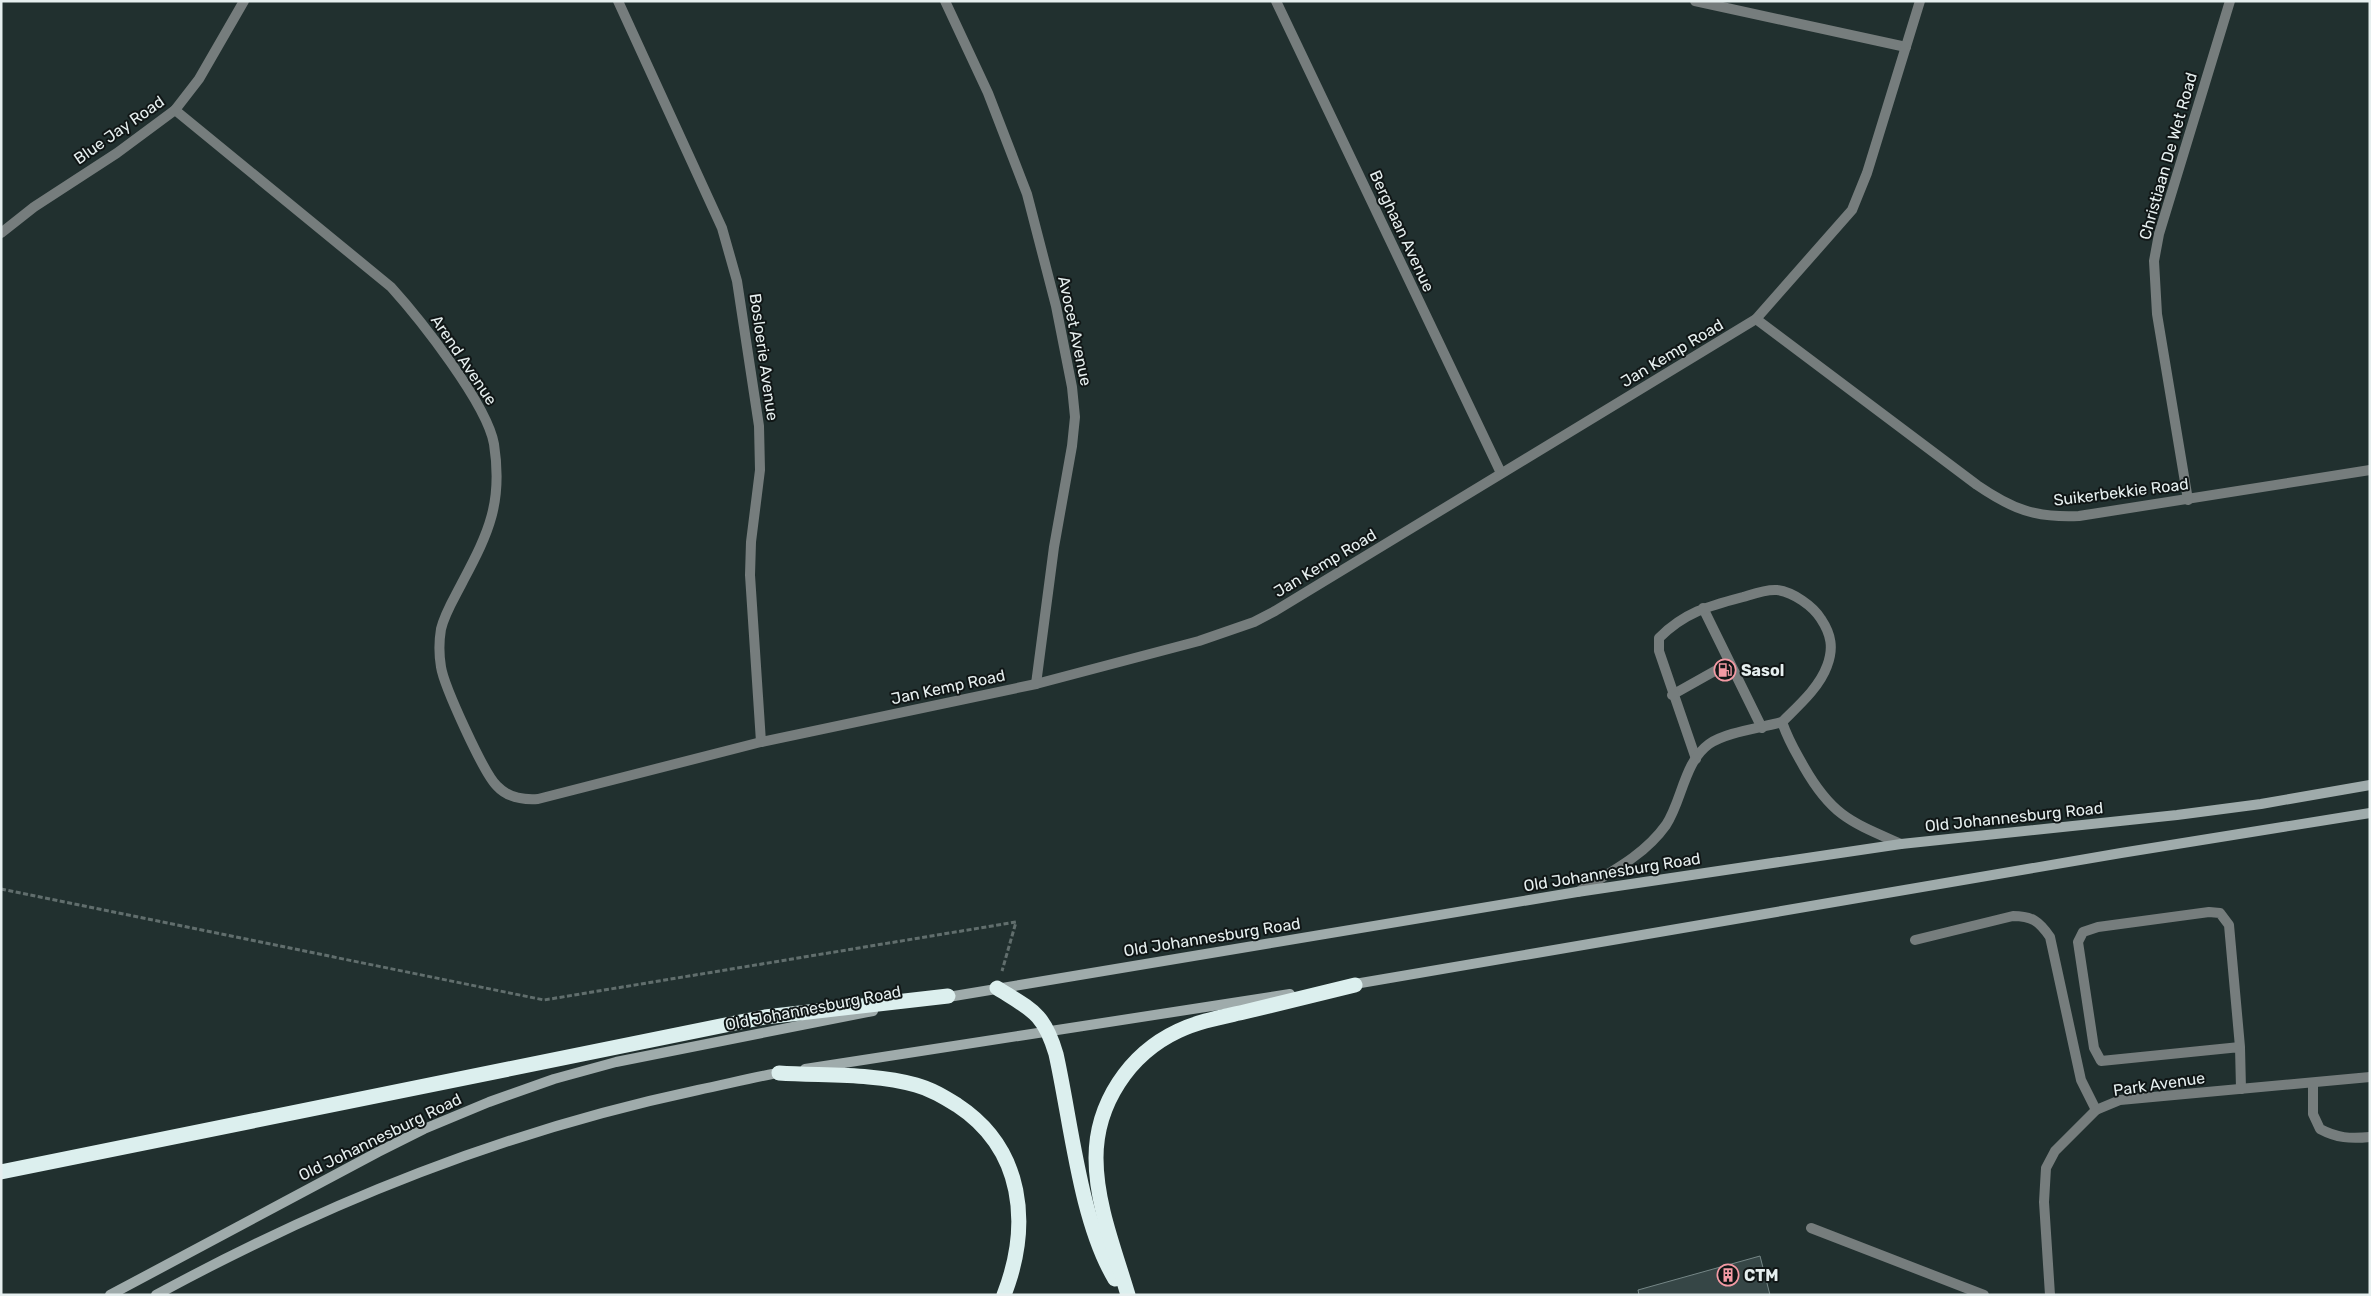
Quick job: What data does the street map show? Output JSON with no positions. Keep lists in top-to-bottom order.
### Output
{
  "streets": {
    "main road": ["Old Johannesburg Road"],
    "street": [
      "Blue Jay Road",
      "Christiaan De Wet Road",
      "Berghaan Avenue",
      "Avocet Avenue",
      "Jan Kemp Road",
      "Bosloerie Avenue",
      "Arend Avenue",
      "Suikerbekkie Road",
      "Park Avenue"
    ]
  },
  "crossings": [
    ["Blue Jay Road", "Arend Avenue"],
    ["Christiaan De Wet Road", "Suikerbekkie Road"],
    ["Berghaan Avenue", "Jan Kemp Road"],
    ["Avocet Avenue", "Jan Kemp Road"],
    ["Jan Kemp Road", "Bosloerie Avenue"],
    ["Jan Kemp Road", "Arend Avenue"],
    ["Jan Kemp Road", "Suikerbekkie Road"]
  ],
  "places": {
    "fuel station": ["Sasol"],
    "building": ["CTM"]
  }
}
